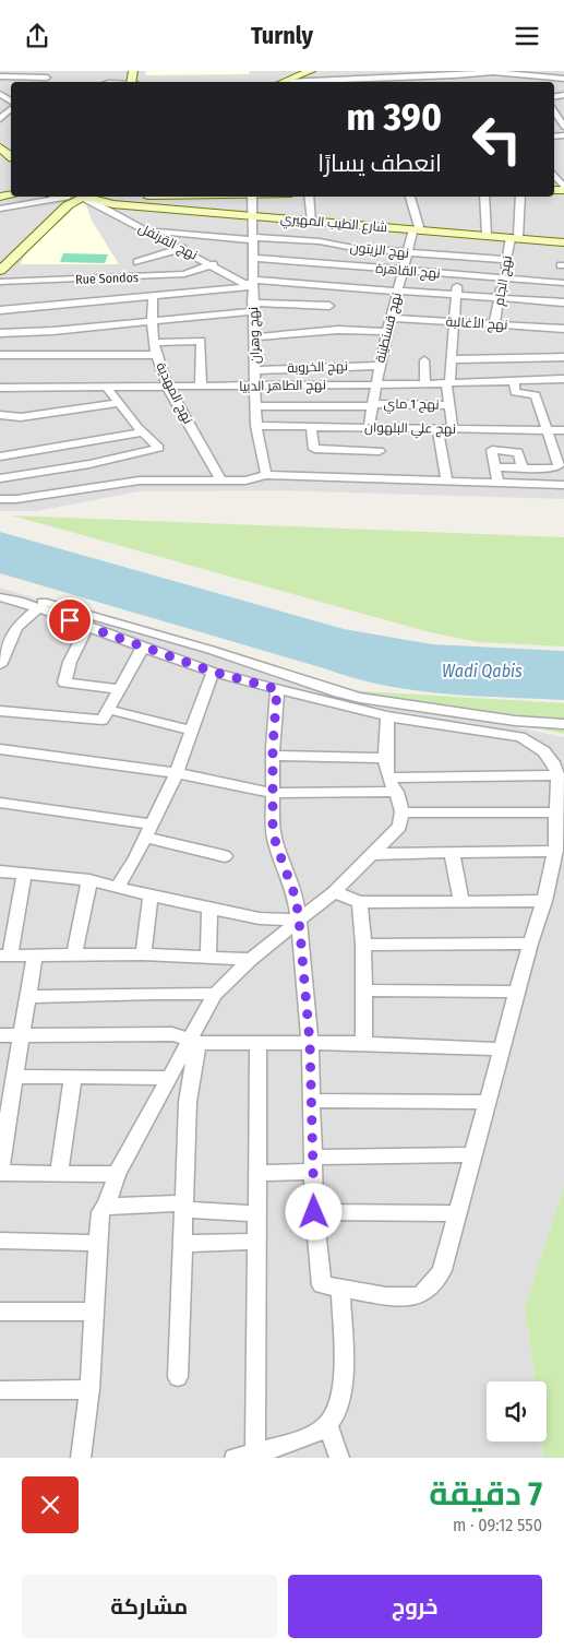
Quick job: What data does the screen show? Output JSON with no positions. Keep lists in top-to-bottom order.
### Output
{
  "streets": {
    "street": [
      "شارع الطيب المهيري",
      "نهج القرنفل",
      "نهج الزيتون",
      "نهج القاهرة",
      "Rue Sondos",
      "نهج الجام",
      "نهج الأغالبة",
      "نهج قسنطينة",
      "نهج وهران",
      "نهج الخروبة",
      "نهج الطاهر الدبيا",
      "نهج المهدية",
      "نهج 1 ماي",
      "نهج علي البلهوان"
    ]
  },
  "crossings": [
    ["شارع الطيب المهيري", "نهج القرنفل"],
    ["شارع الطيب المهيري", "نهج الجام"],
    ["شارع الطيب المهيري", "نهج قسنطينة"],
    ["شارع الطيب المهيري", "نهج وهران"],
    ["نهج القرنفل", "نهج الزيتون"],
    ["نهج القرنفل", "Rue Sondos"],
    ["نهج القرنفل", "نهج وهران"],
    ["نهج الزيتون", "نهج الجام"],
    ["نهج الزيتون", "نهج قسنطينة"],
    ["نهج الزيتون", "نهج وهران"],
    ["نهج القاهرة", "نهج الجام"],
    ["نهج القاهرة", "نهج قسنطينة"],
    ["نهج القاهرة", "نهج وهران"],
    ["نهج الجام", "نهج الأغالبة"],
    ["نهج الأغالبة", "نهج قسنطينة"],
    ["نهج قسنطينة", "نهج الخروبة"],
    ["نهج قسنطينة", "نهج الطاهر الدبيا"],
    ["نهج قسنطينة", "نهج 1 ماي"],
    ["نهج قسنطينة", "نهج علي البلهوان"],
    ["نهج وهران", "نهج الخروبة"],
    ["نهج وهران", "نهج الطاهر الدبيا"],
    ["نهج وهران", "نهج 1 ماي"],
    ["نهج وهران", "نهج علي البلهوان"],
    ["نهج الطاهر الدبيا", "نهج المهدية"]
  ],
  "water": ["Wadi Qabis"],
  "page": {
    "header": "Turnly",
    "turn": ["390 m", "انعطف يسارًا"],
    "heading": ["7 دقيقة", "550 m · 09:12"],
    "buttons": ["خروج", "مشاركة"]
  }
}
